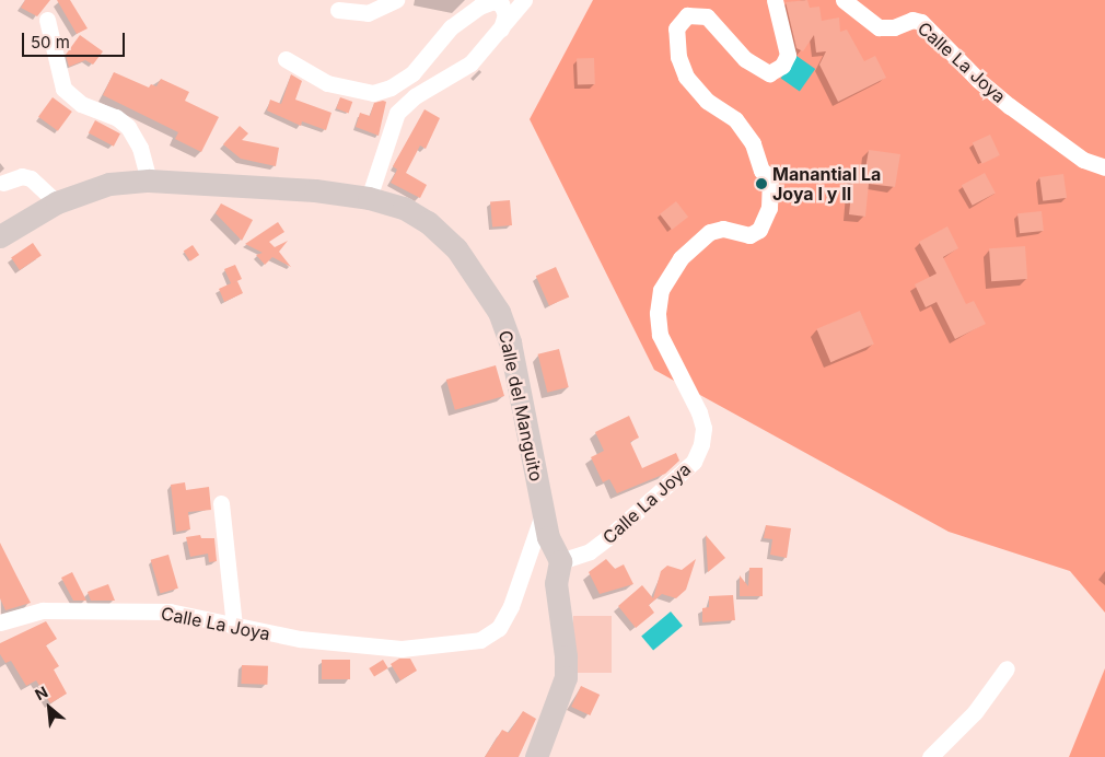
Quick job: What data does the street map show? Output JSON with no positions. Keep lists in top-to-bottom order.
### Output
{
  "streets": {
    "main road": ["Calle del Manguito"],
    "street": ["Calle La Joya"]
  },
  "crossings": [
    ["Calle La Joya", "Calle del Manguito"]
  ],
  "places": ["Manantial La Joya I y II"],
  "scale_bar": "50 m",
  "north": "top left"
}
